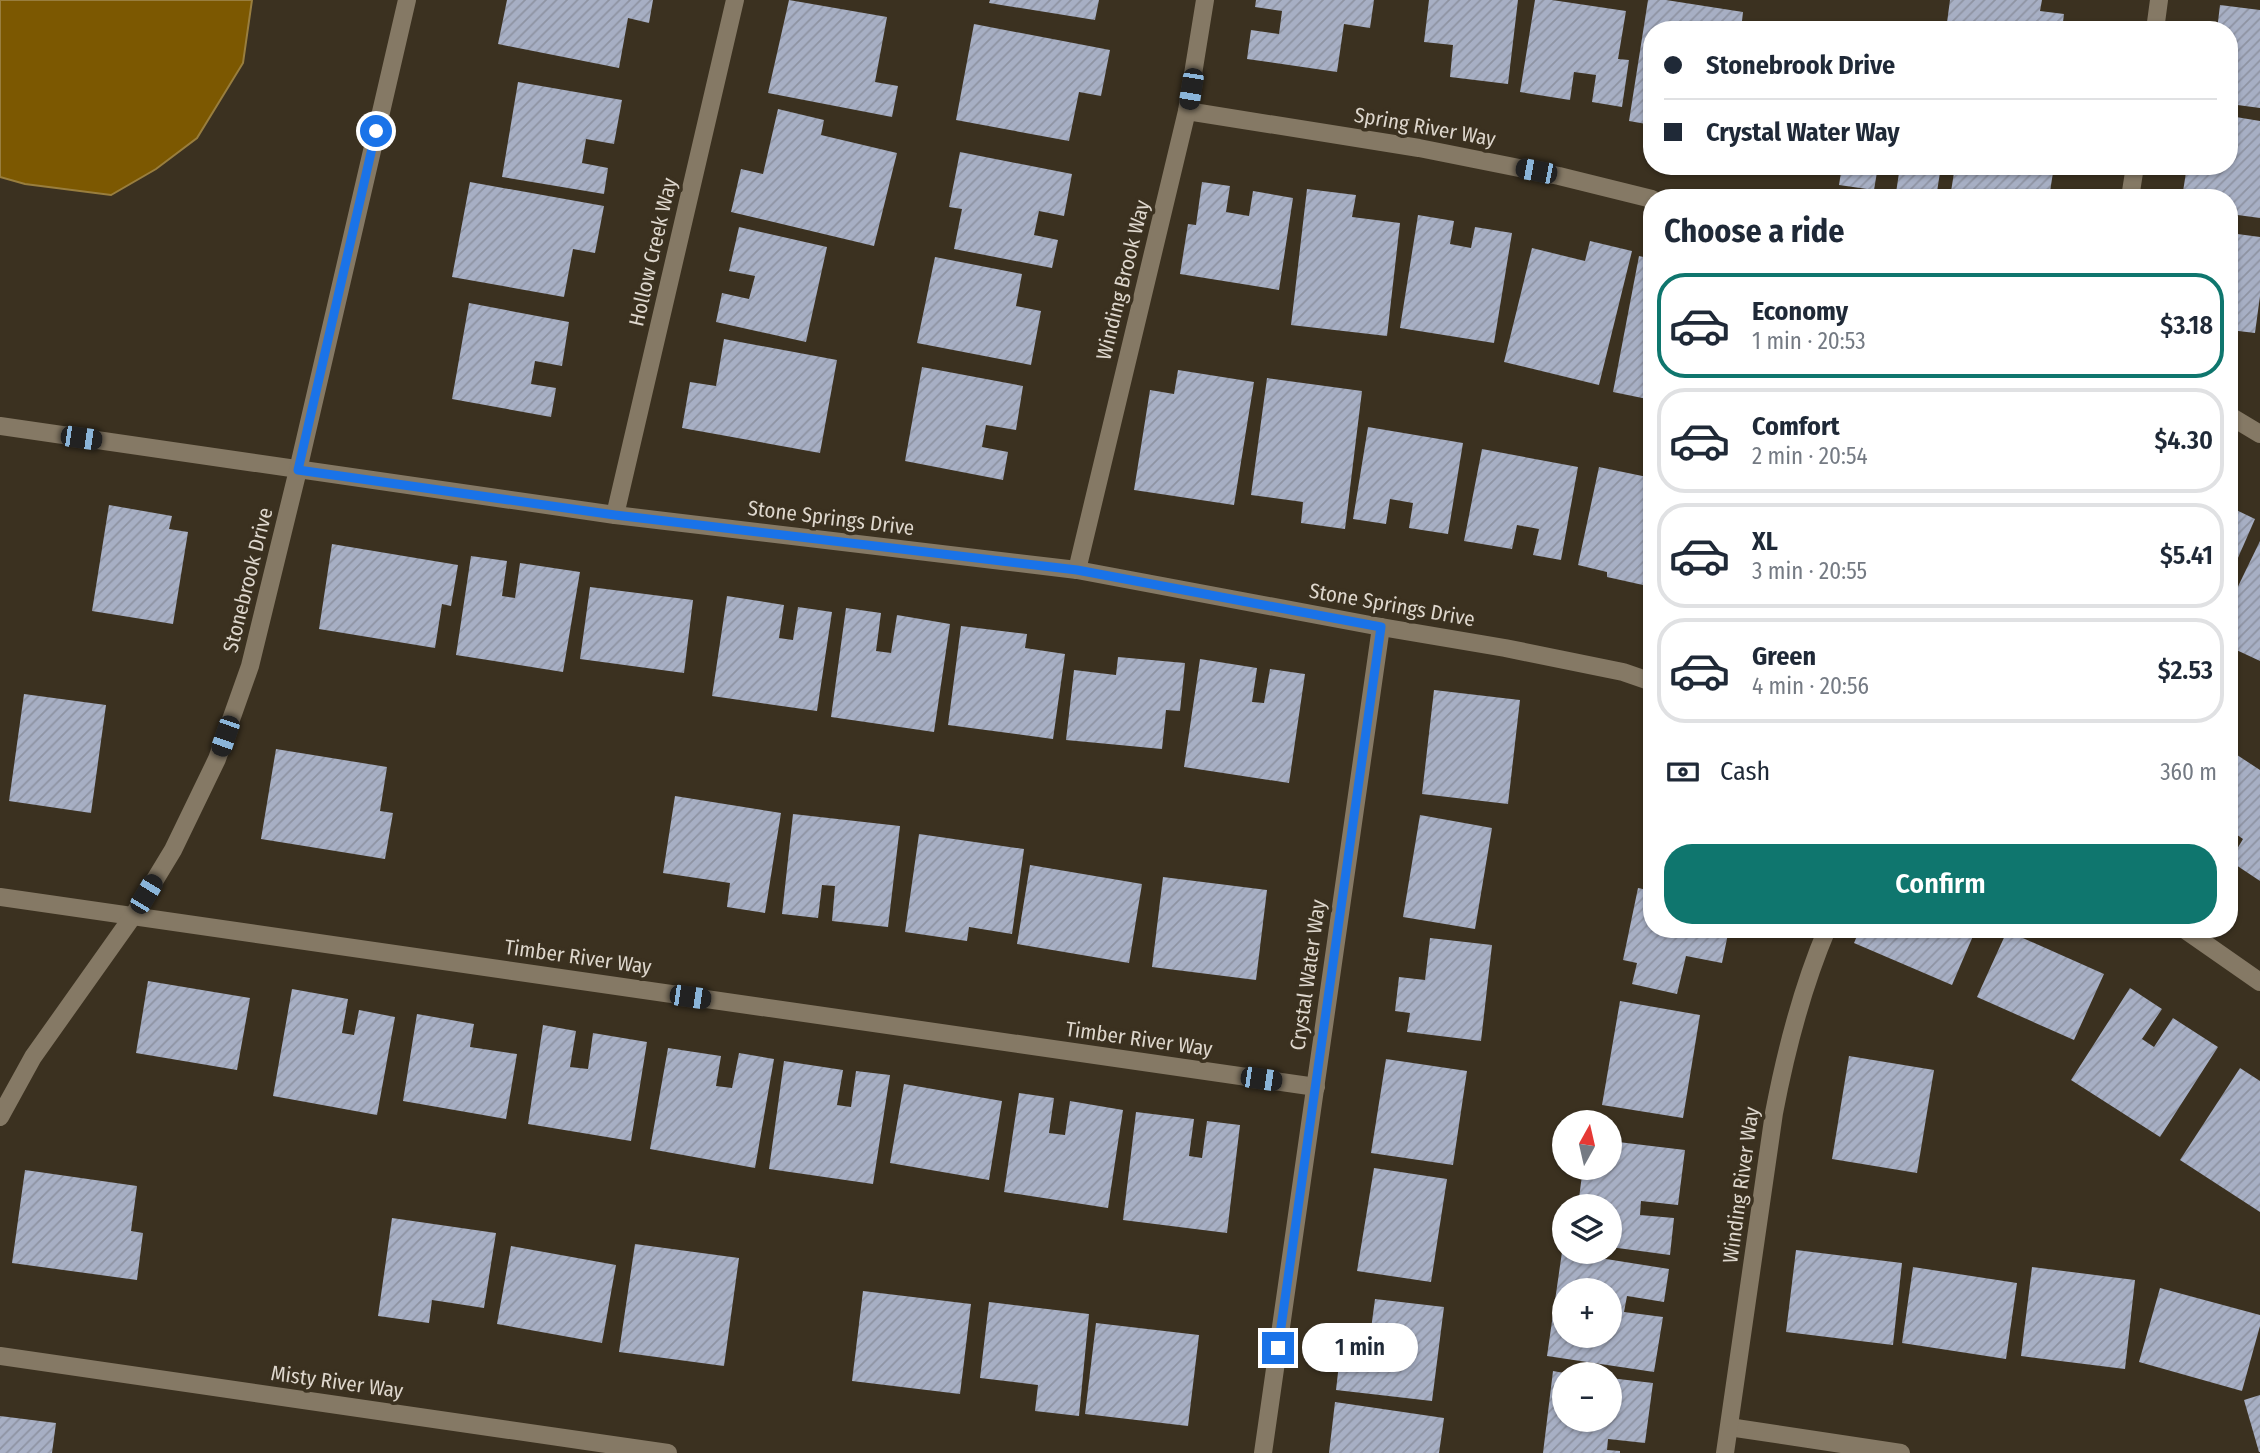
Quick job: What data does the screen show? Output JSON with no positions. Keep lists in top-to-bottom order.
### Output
{
  "streets": {
    "street": [
      "Spring River Way",
      "Hollow Creek Way",
      "Winding Brook Way",
      "Stone Springs Drive",
      "Stonebrook Drive",
      "Timber River Way",
      "Crystal Water Way",
      "Winding River Way",
      "Misty River Way"
    ]
  },
  "crossings": [
    ["Spring River Way", "Winding Brook Way"],
    ["Hollow Creek Way", "Stone Springs Drive"],
    ["Winding Brook Way", "Stone Springs Drive"],
    ["Stone Springs Drive", "Stonebrook Drive"],
    ["Stone Springs Drive", "Crystal Water Way"],
    ["Stonebrook Drive", "Timber River Way"],
    ["Timber River Way", "Crystal Water Way"]
  ],
  "north": "top",
  "page": {
    "banner": ["Stonebrook Drive", "Crystal Water Way"],
    "heading": "Choose a ride",
    "list": [
      {
        "name": "Economy",
        "note": "1 min · 20:53",
        "value": "$3.18"
      },
      {
        "name": "Comfort",
        "note": "2 min · 20:54",
        "value": "$4.30"
      },
      {
        "name": "XL",
        "note": "3 min · 20:55",
        "value": "$5.41"
      },
      {
        "name": "Green",
        "note": "4 min · 20:56",
        "value": "$2.53"
      }
    ],
    "pay": ["Cash", "360 m"],
    "buttons": "Confirm",
    "map_buttons": ["+", "−"],
    "bubble": "1 min"
  }
}
